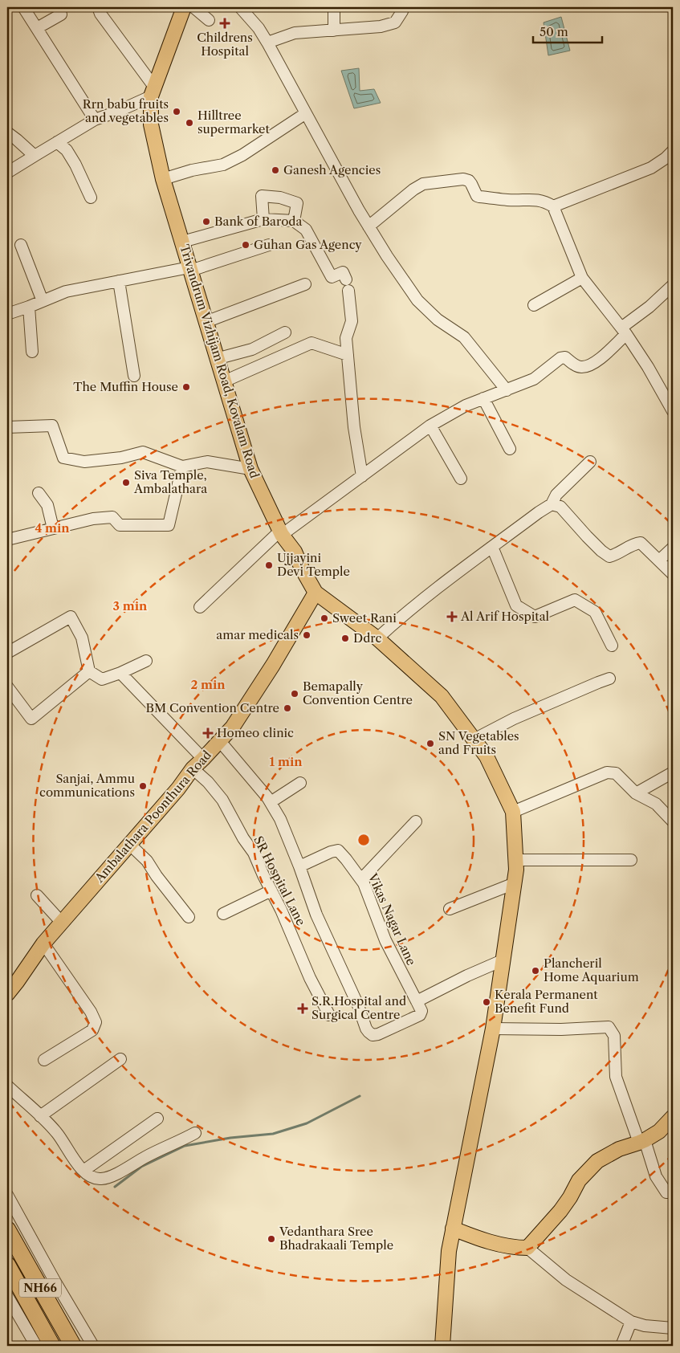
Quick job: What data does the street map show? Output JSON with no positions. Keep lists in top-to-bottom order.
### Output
{
  "streets": {
    "highway": ["NH66"],
    "main road": ["Trivandrum Vizhijam Road, Kovalam Road", "Ambalathara Poonthura Road"],
    "street": ["SR Hospital Lane", "Vikas Nagar Lane"]
  },
  "crossings": [
    ["Trivandrum Vizhijam Road, Kovalam Road", "Ambalathara Poonthura Road"],
    ["Ambalathara Poonthura Road", "SR Hospital Lane"]
  ],
  "places": {
    "health": [
      "Childrens Hospital",
      "Al Arif Hospital",
      "Homeo clinic",
      "S.R.Hospital and Surgical Centre"
    ],
    "other": [
      "Rrn babu fruits and vegetables",
      "Hilltree supermarket",
      "Ganesh Agencies",
      "Bank of Baroda",
      "Guhan Gas Agency",
      "The Muffin House",
      "Siva Temple, Ambalathara",
      "Ujjayini Devi Temple",
      "Sweet Rani",
      "amar medicals",
      "Ddrc",
      "Bemapally Convention Centre",
      "BM Convention Centre",
      "SN Vegetables and Fruits",
      "Sanjai, Ammu communications",
      "Plancheril Home Aquarium",
      "Kerala Permanent Benefit Fund",
      "Vedanthara Sree Bhadrakaali Temple"
    ]
  },
  "scale_bar": "50 m",
  "rings": [
    "4 min",
    "3 min",
    "2 min",
    "1 min"
  ]
}
